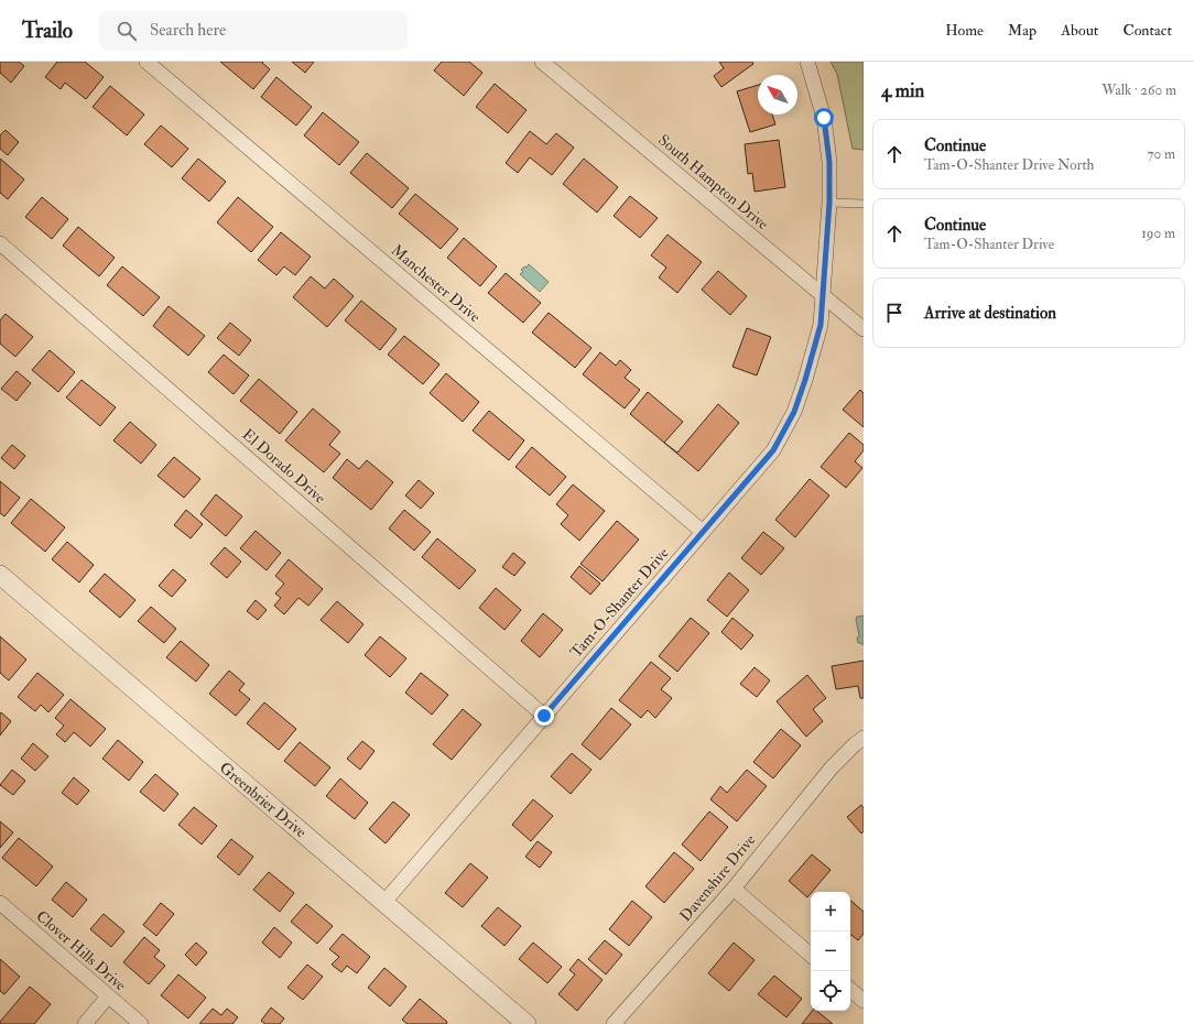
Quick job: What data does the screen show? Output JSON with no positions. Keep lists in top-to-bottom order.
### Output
{
  "streets": {
    "street": [
      "South Hampton Drive",
      "Manchester Drive",
      "El Dorado Drive",
      "Tam-O-Shanter Drive",
      "Greenbrier Drive",
      "Davenshire Drive",
      "Clover Hills Drive"
    ]
  },
  "crossings": [
    ["South Hampton Drive", "Tam-O-Shanter Drive"],
    ["Manchester Drive", "Tam-O-Shanter Drive"],
    ["El Dorado Drive", "Tam-O-Shanter Drive"],
    ["Tam-O-Shanter Drive", "Greenbrier Drive"]
  ],
  "north": "top left",
  "page": {
    "header": "Trailo",
    "search": "Search here",
    "nav": [
      "Home",
      "Map",
      "About",
      "Contact"
    ],
    "heading": ["4 min", "Walk · 260 m"],
    "list": [
      ["Continue", "Tam-O-Shanter Drive North", "70 m"],
      ["Continue", "Tam-O-Shanter Drive", "190 m"],
      "Arrive at destination"
    ],
    "map_buttons": ["+", "−"]
  }
}
